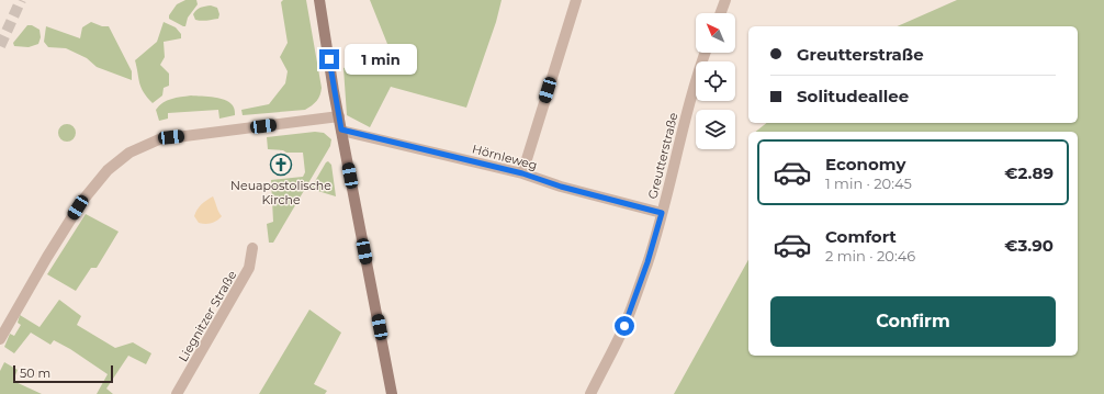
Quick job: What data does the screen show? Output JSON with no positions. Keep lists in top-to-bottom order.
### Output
{
  "streets": {
    "street": ["Greutterstraße", "Hörnleweg", "Liegnitzer Straße"]
  },
  "crossings": [
    ["Greutterstraße", "Hörnleweg"]
  ],
  "places": {
    "church": ["Neuapostolische Kirche"]
  },
  "scale_bar": "50 m",
  "north": "top left",
  "page": {
    "banner": ["Greutterstraße", "Solitudeallee"],
    "bubble": "1 min",
    "list": [
      {
        "name": "Economy",
        "note": "1 min · 20:45",
        "value": "€2.89"
      },
      {
        "name": "Comfort",
        "note": "2 min · 20:46",
        "value": "€3.90"
      }
    ],
    "buttons": "Confirm",
    "scale": "50 m"
  }
}
